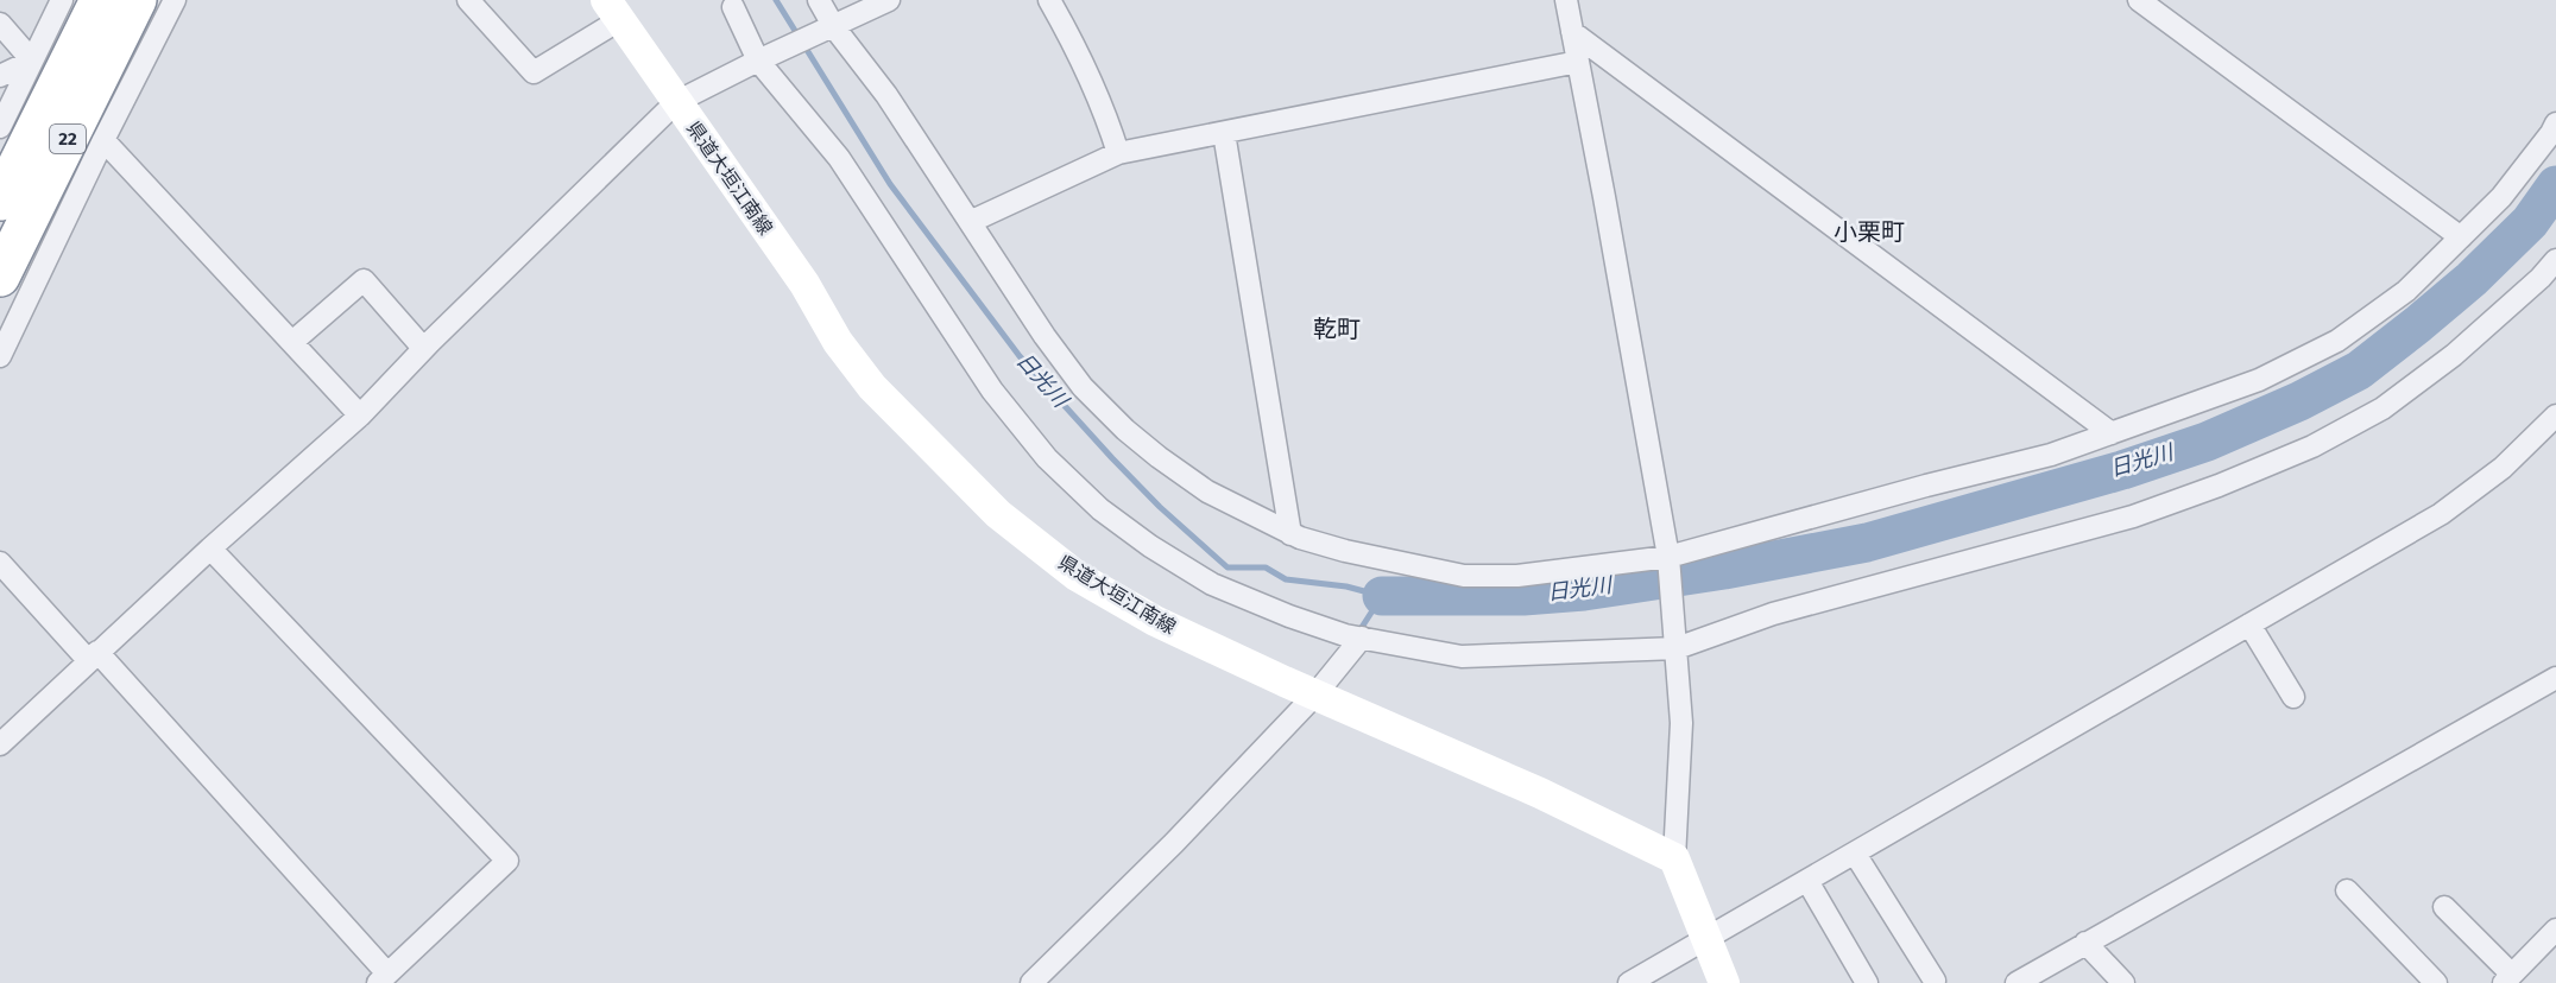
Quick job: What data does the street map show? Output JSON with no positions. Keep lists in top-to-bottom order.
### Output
{
  "streets": {
    "highway": ["22"],
    "main road": ["県道大垣江南線"]
  },
  "districts": ["小栗町", "乾町"],
  "water": ["日光川"]
}
